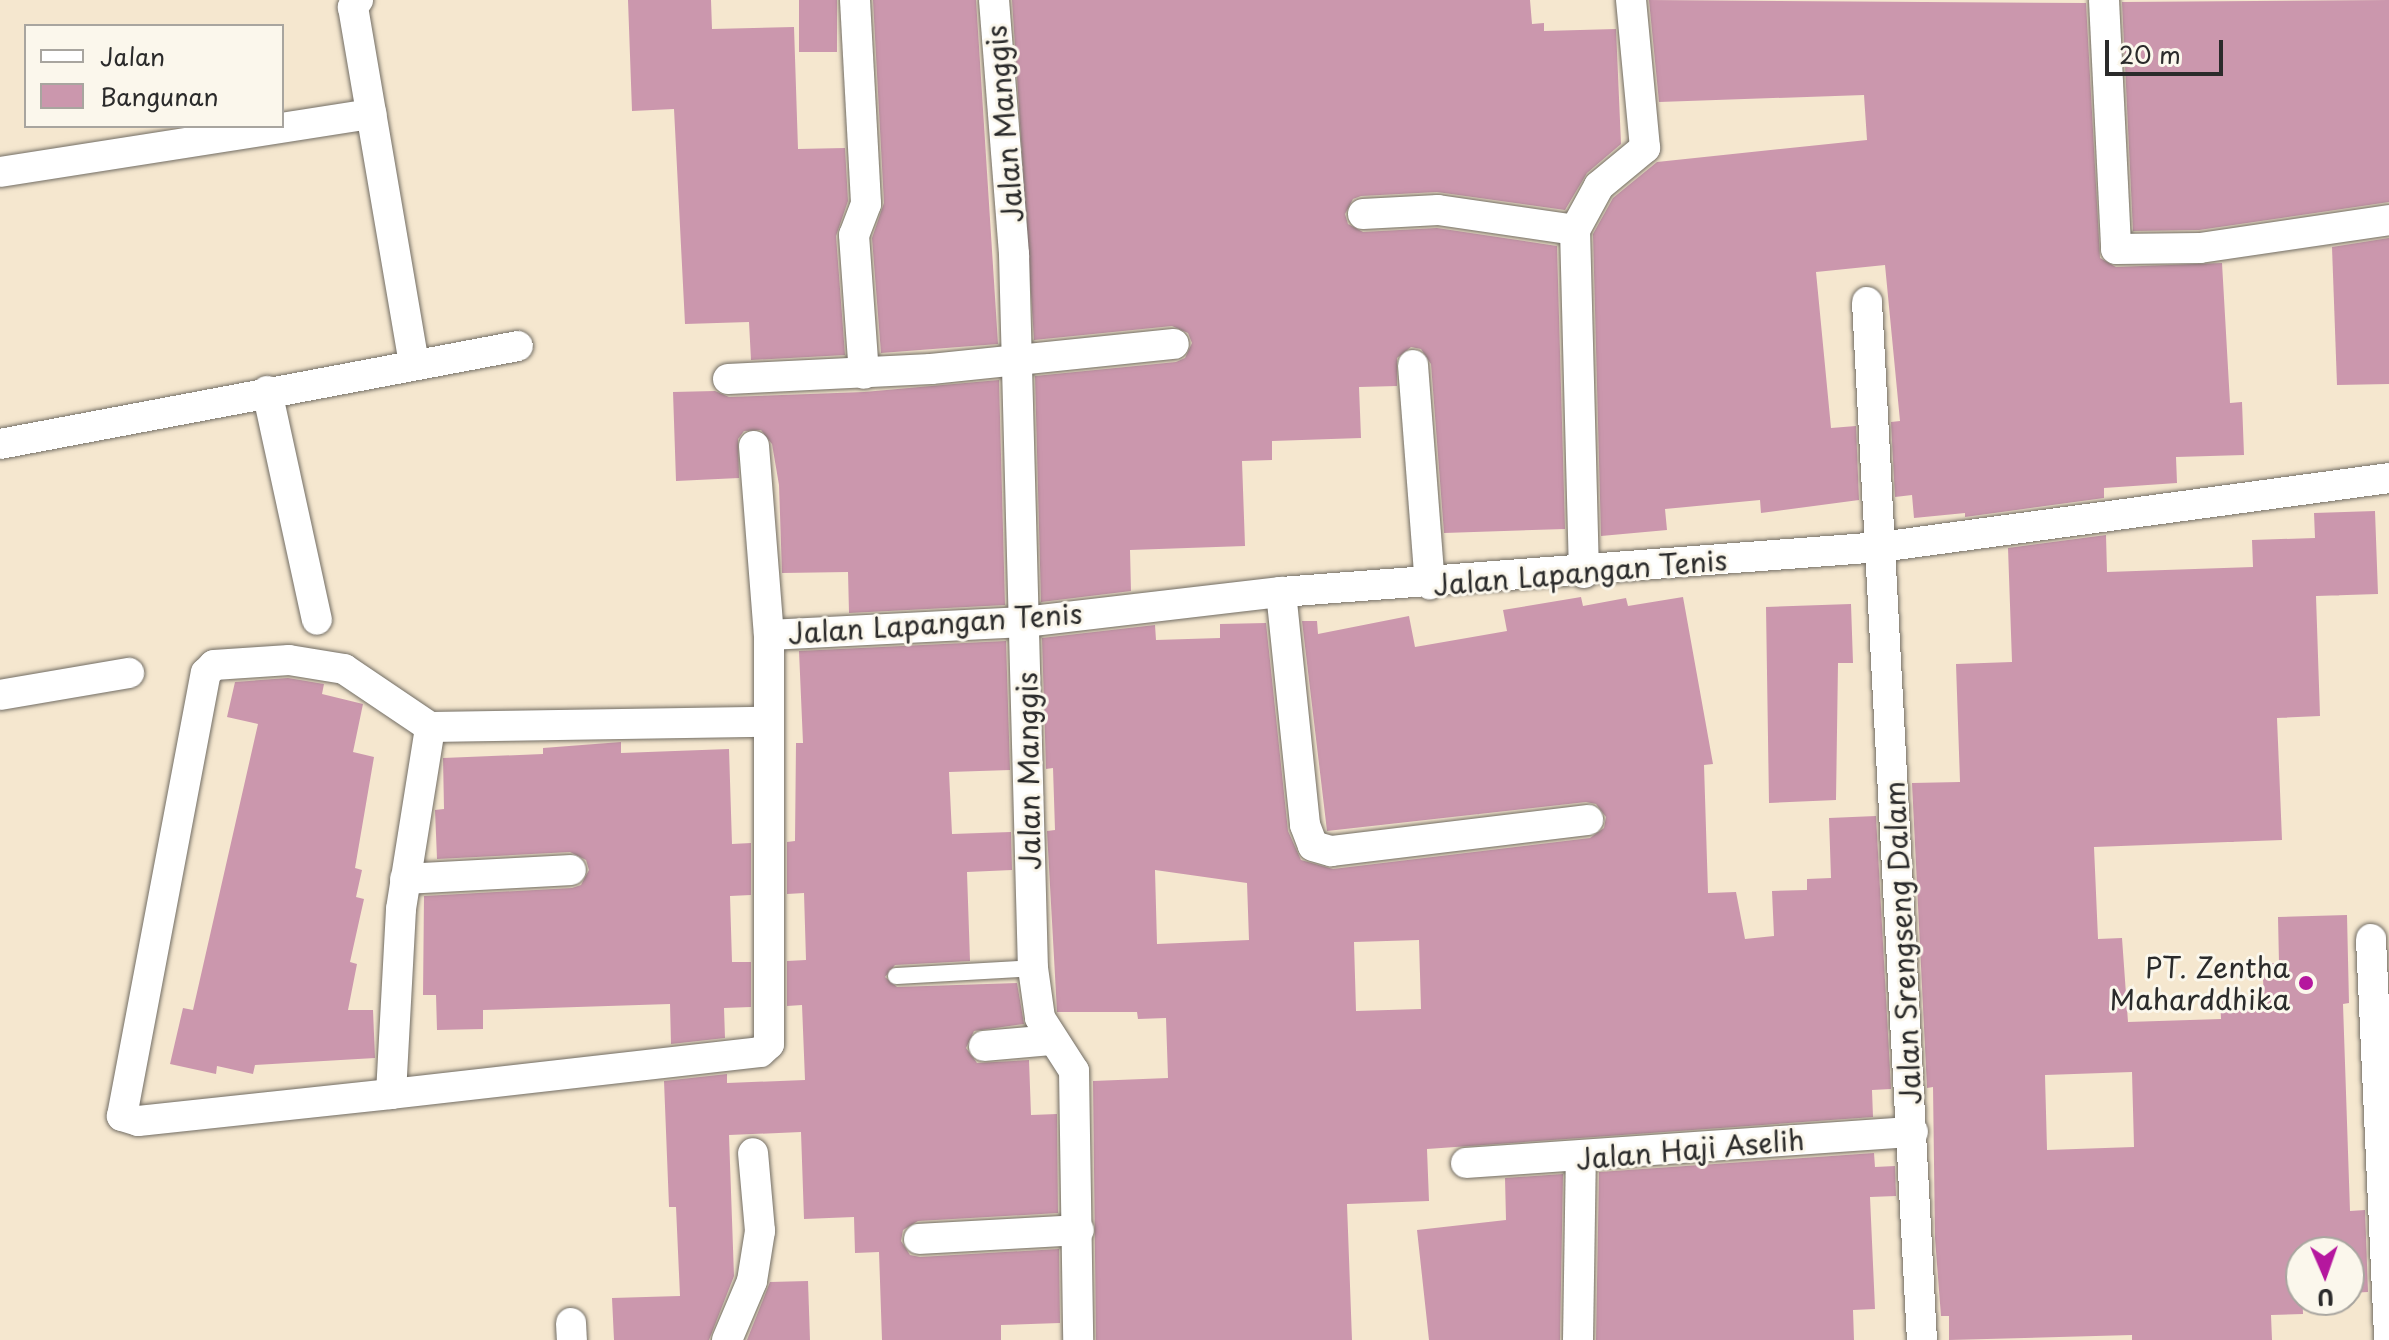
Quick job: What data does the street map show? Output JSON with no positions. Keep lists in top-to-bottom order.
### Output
{
  "streets": {
    "street": [
      "Jalan Manggis",
      "Jalan Lapangan Tenis",
      "Jalan Srengseng Dalam",
      "Jalan Haji Aselih"
    ]
  },
  "crossings": [
    ["Jalan Manggis", "Jalan Lapangan Tenis"],
    ["Jalan Lapangan Tenis", "Jalan Srengseng Dalam"],
    ["Jalan Srengseng Dalam", "Jalan Haji Aselih"]
  ],
  "places": ["PT. Zentha Maharddhika"],
  "legend": ["Jalan", "Bangunan"],
  "scale_bar": "20 m",
  "north": "bottom"
}
